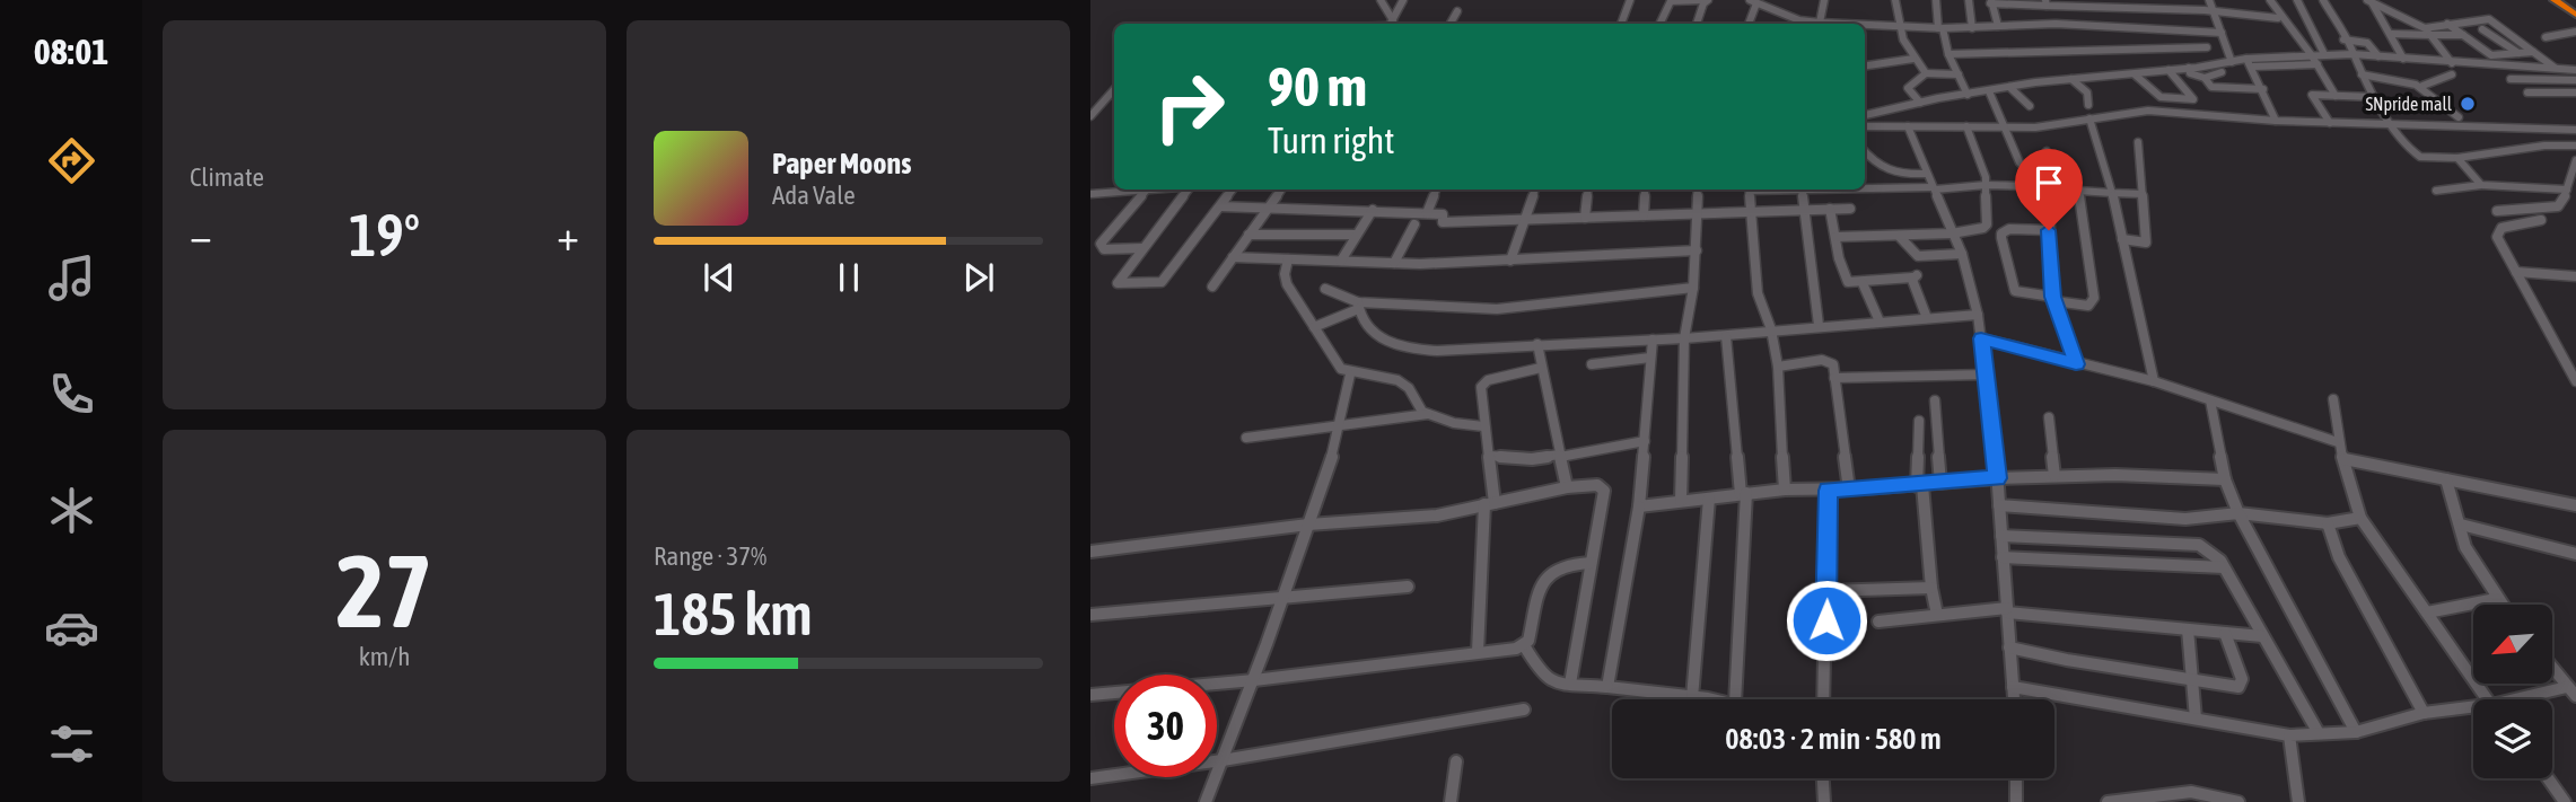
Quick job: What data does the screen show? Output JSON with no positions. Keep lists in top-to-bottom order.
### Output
{
  "places": ["SNpride mall"],
  "north": "bottom left",
  "page": {
    "tabs": "08:01",
    "tile": [
      "Climate",
      ["27", "km/h"],
      ["Range · 37%", "185 km"]
    ],
    "turn": ["90 m", "Turn right"],
    "song": ["Paper Moons", "Ada Vale"],
    "heat": ["−", "19°", "+"],
    "limit": "30",
    "trip": "08:03 · 2 min · 580 m"
  }
}
